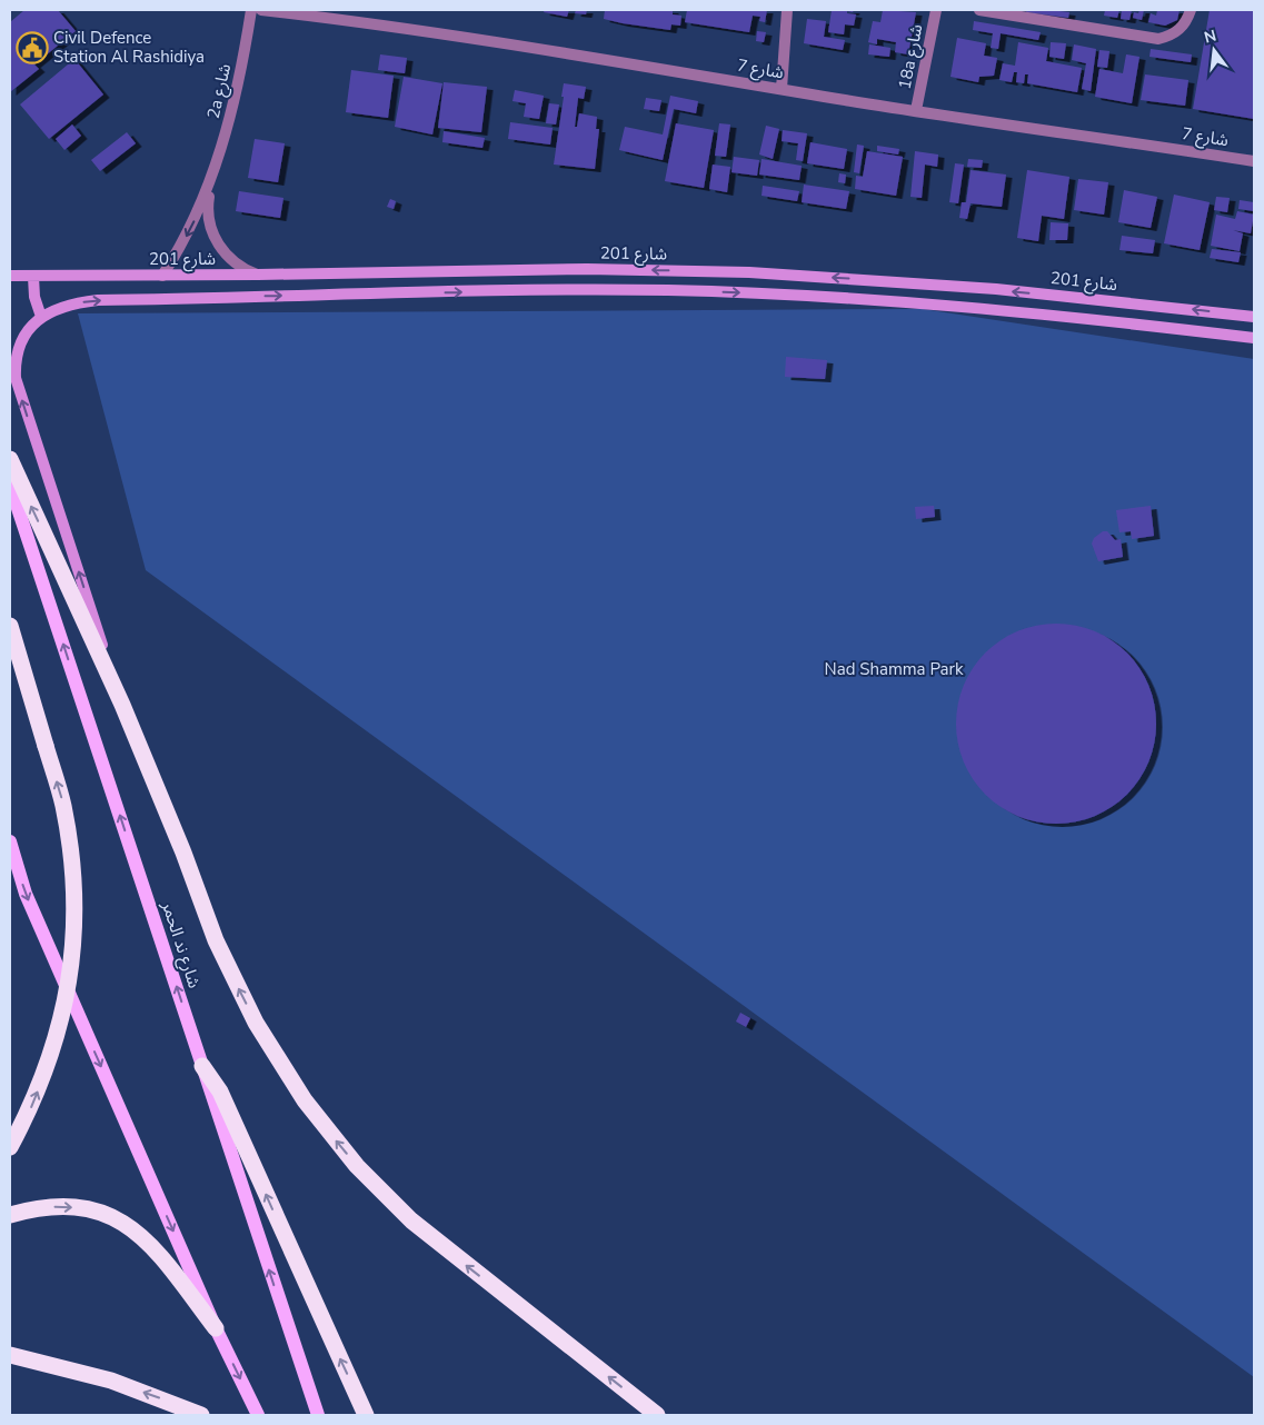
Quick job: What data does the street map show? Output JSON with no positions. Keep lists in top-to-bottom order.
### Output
{
  "streets": {
    "main road": ["شارع ند الحمر"],
    "street": [
      "18a شارع",
      "شارع 7",
      "2a شارع",
      "شارع 201"
    ]
  },
  "crossings": [
    ["18a شارع", "شارع 7"],
    ["2a شارع", "شارع 201"]
  ],
  "parks": ["Nad Shamma Park"],
  "places": {
    "public building": ["Civil Defence Station Al Rashidiya"]
  },
  "north": "top"
}
